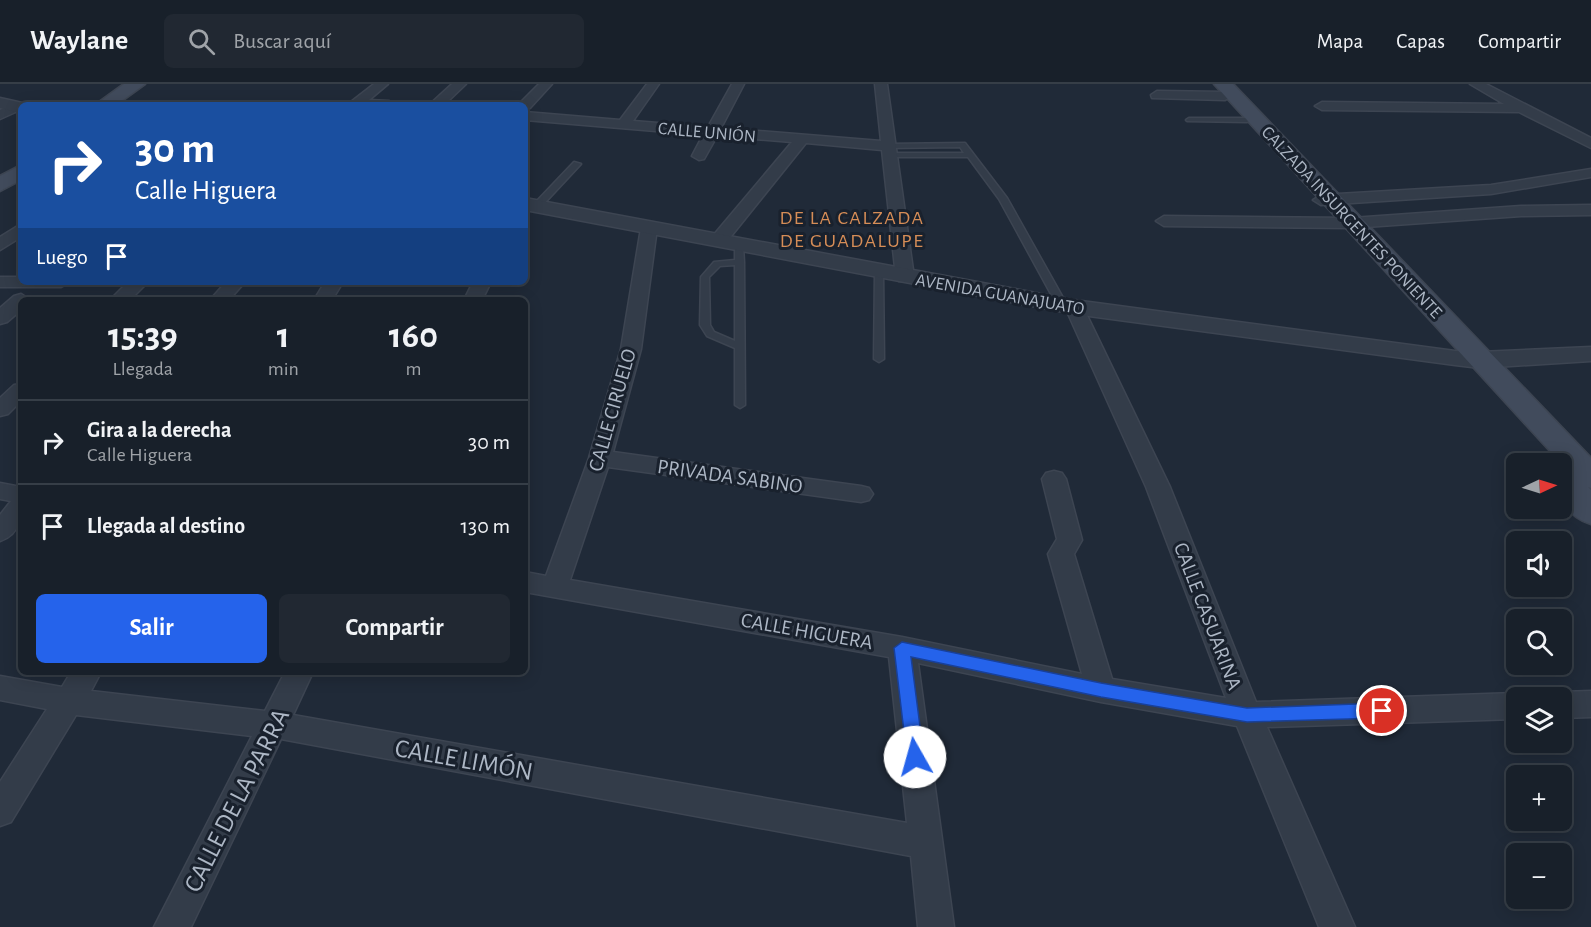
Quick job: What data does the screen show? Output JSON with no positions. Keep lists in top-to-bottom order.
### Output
{
  "streets": {
    "main road": ["CALZADA INSURGENTES PONIENTE"],
    "street": [
      "CALLE UNIÓN",
      "AVENIDA GUANAJUATO",
      "CALLE CIRUELO",
      "PRIVADA SABINO",
      "CALLE CASUARINA",
      "CALLE HIGUERA",
      "CALLE LIMÓN",
      "CALLE DE LA PARRA"
    ]
  },
  "crossings": [
    ["CALZADA INSURGENTES PONIENTE", "AVENIDA GUANAJUATO"],
    ["AVENIDA GUANAJUATO", "CALLE CIRUELO"],
    ["AVENIDA GUANAJUATO", "CALLE CASUARINA"],
    ["CALLE CIRUELO", "PRIVADA SABINO"],
    ["CALLE CIRUELO", "CALLE HIGUERA"],
    ["CALLE CASUARINA", "CALLE HIGUERA"],
    ["CALLE LIMÓN", "CALLE DE LA PARRA"]
  ],
  "districts": ["DE LA CALZADA DE GUADALUPE"],
  "north": "right",
  "page": {
    "header": "Waylane",
    "search": "Buscar aquí",
    "nav": ["Mapa", "Capas", "Compartir"],
    "turn": ["30 m", "Calle Higuera"],
    "then": "Luego",
    "eta": [
      "15:39",
      "Llegada",
      "1",
      "min",
      "160",
      "m"
    ],
    "list": [
      {
        "name": "Gira a la derecha",
        "note": "Calle Higuera",
        "value": "30 m"
      },
      {
        "name": "Llegada al destino",
        "value": "130 m"
      }
    ],
    "map_buttons": ["+", "−"],
    "buttons": ["Salir", "Compartir"]
  }
}
